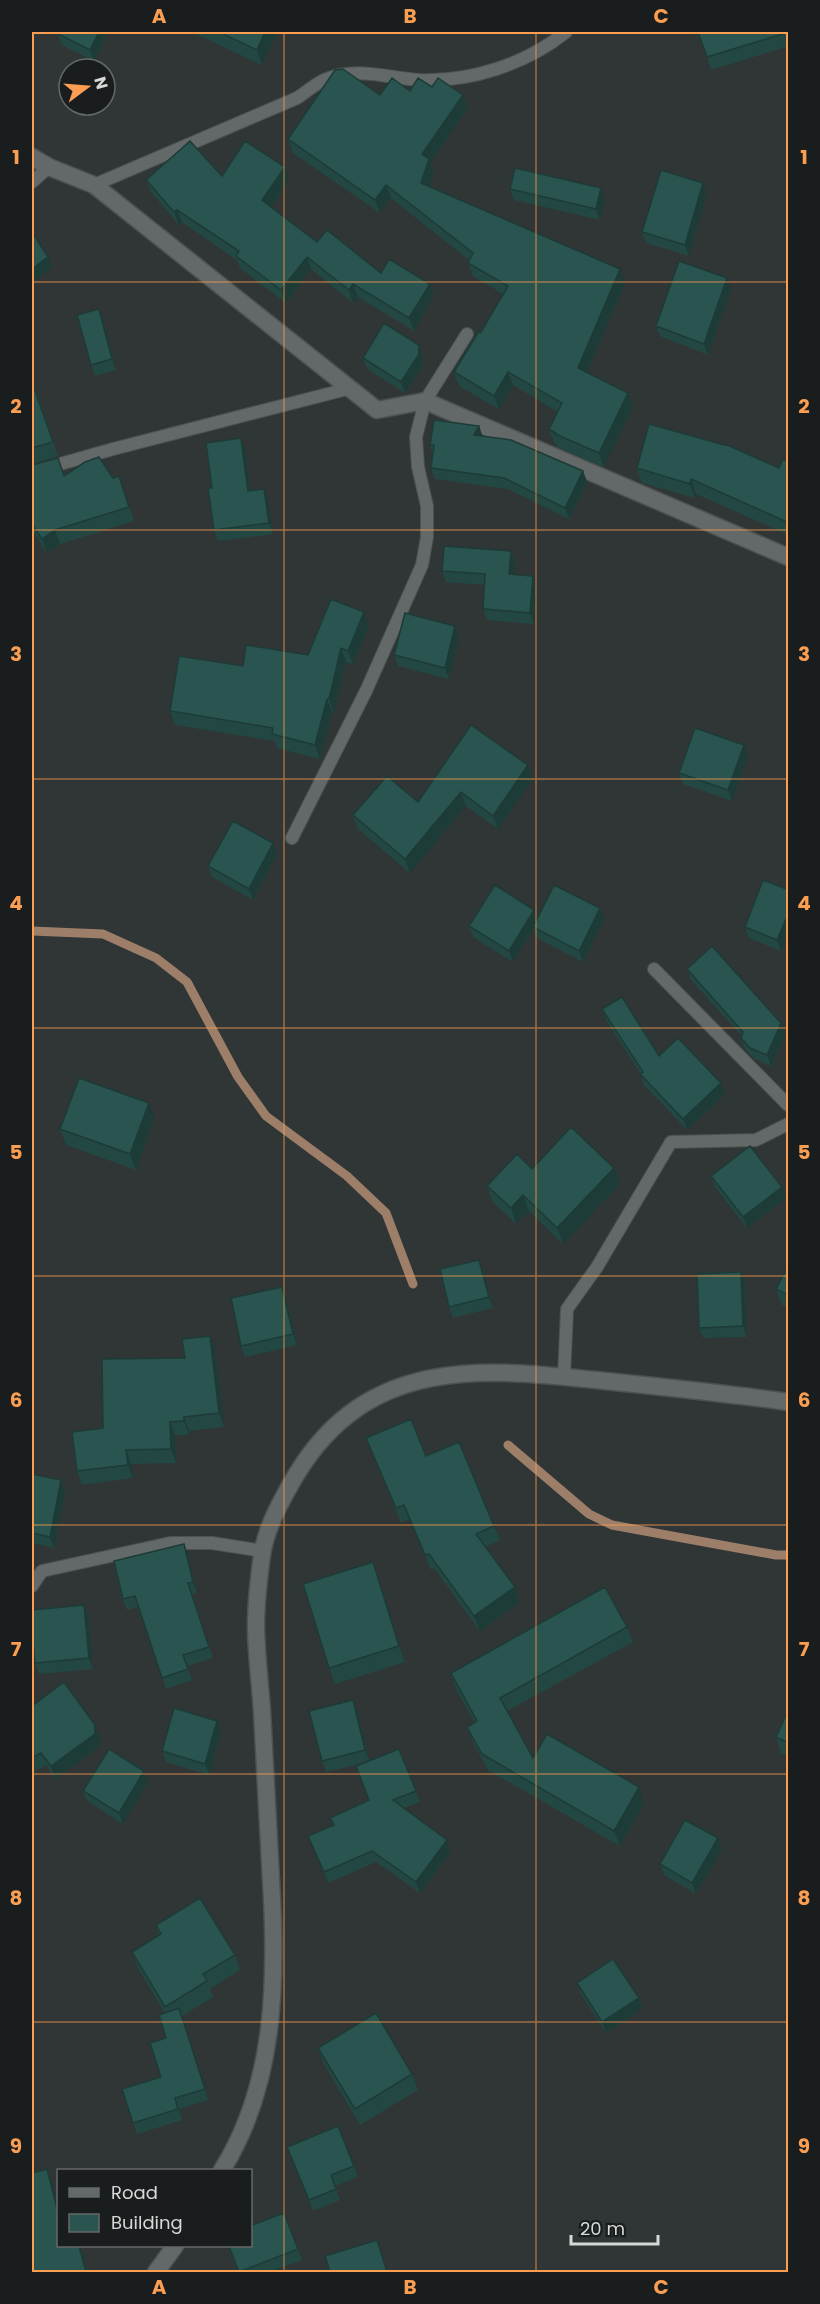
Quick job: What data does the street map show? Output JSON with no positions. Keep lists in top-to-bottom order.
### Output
{
  "legend": ["Road", "Building"],
  "scale_bar": "20 m",
  "north": "right",
  "grid": {
    "columns": ["A", "B", "C"],
    "rows": [
      "1",
      "2",
      "3",
      "4",
      "5",
      "6",
      "7",
      "8",
      "9"
    ]
  }
}
